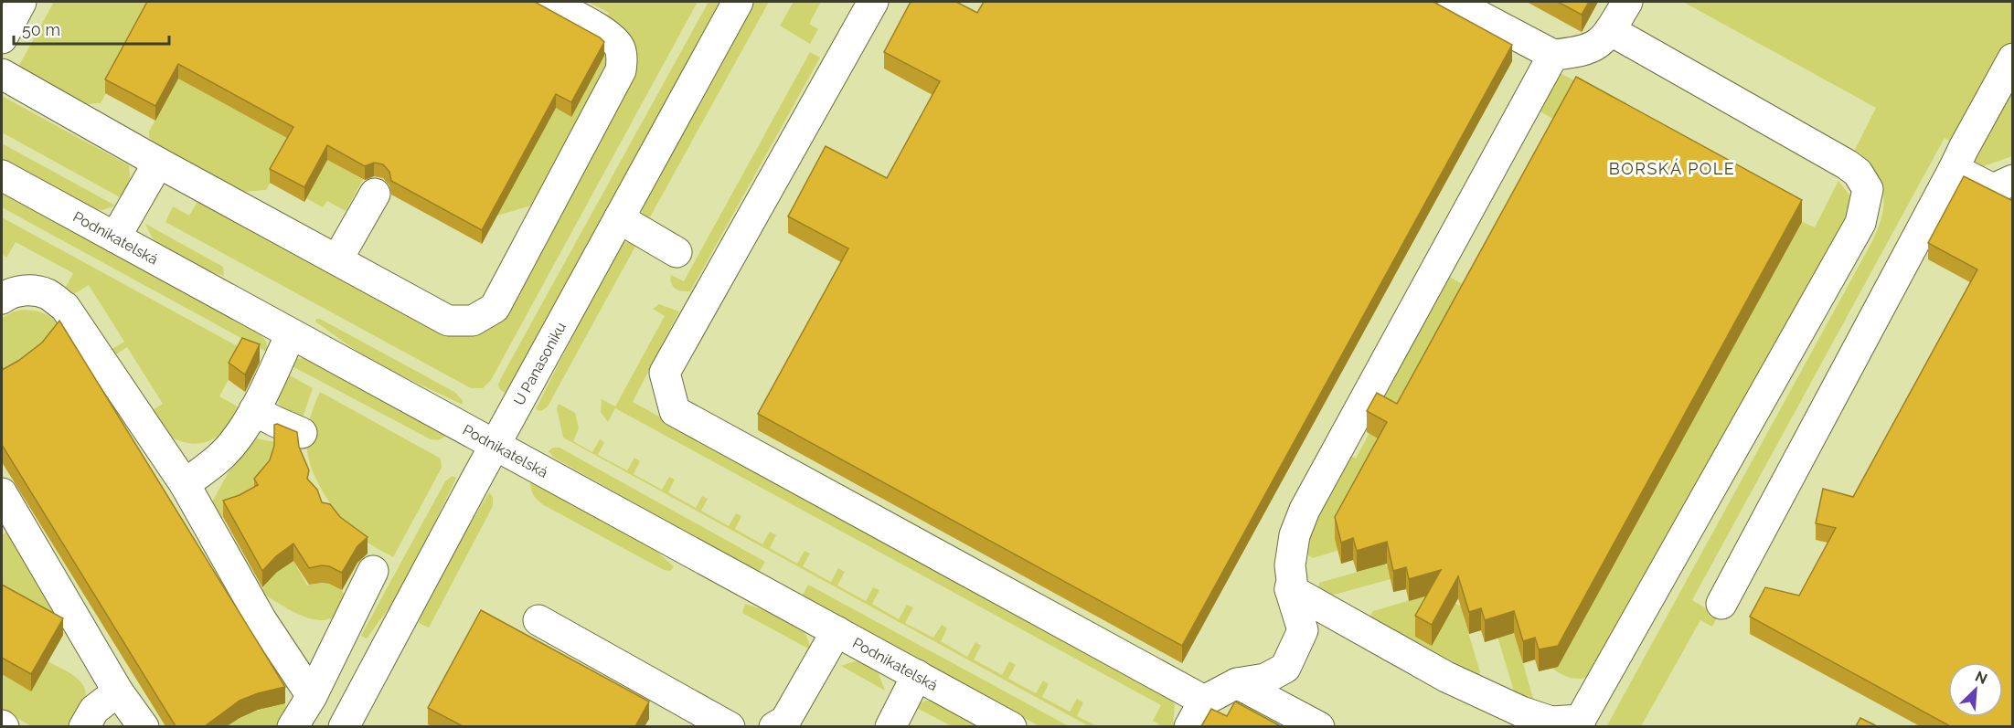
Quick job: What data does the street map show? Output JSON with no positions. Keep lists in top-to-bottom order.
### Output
{
  "streets": {
    "street": ["Podnikatelská", "U Panasoniku"]
  },
  "crossings": [
    ["Podnikatelská", "U Panasoniku"]
  ],
  "districts": ["BORSKÁ POLE"],
  "scale_bar": "50 m",
  "north": "top right"
}
